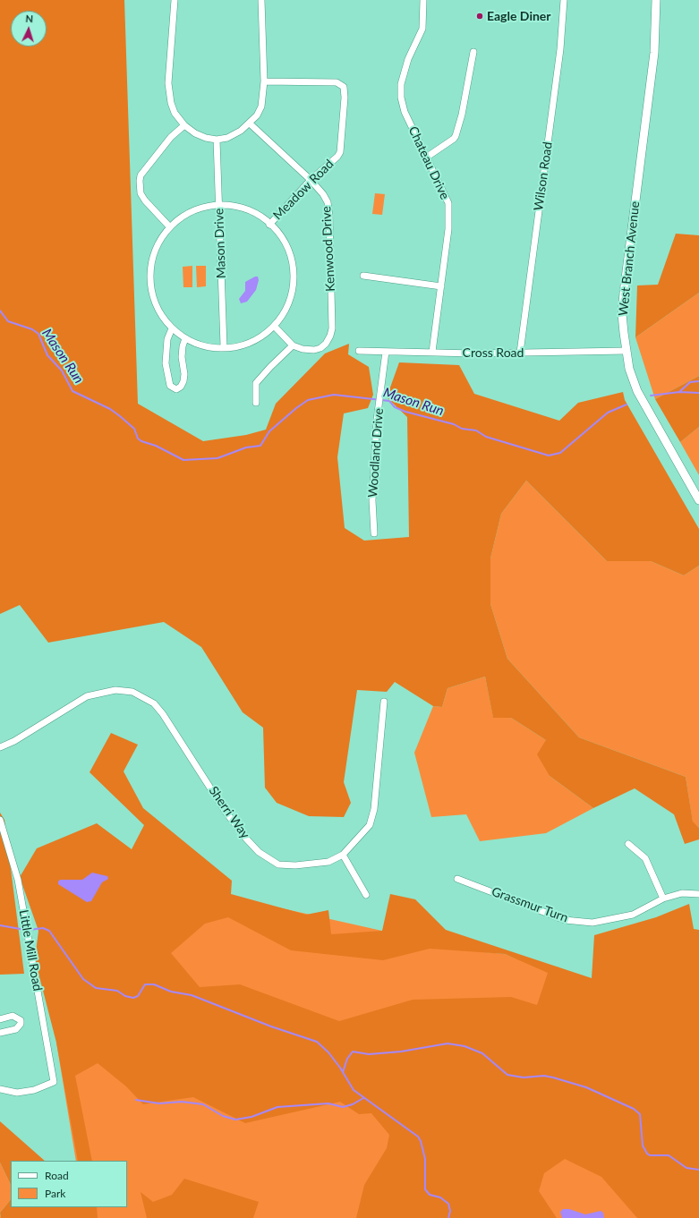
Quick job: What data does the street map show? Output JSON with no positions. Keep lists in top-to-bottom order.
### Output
{
  "streets": {
    "street": [
      "Chateau Drive",
      "Wilson Road",
      "Meadow Road",
      "Mason Drive",
      "Kenwood Drive",
      "West Branch Avenue",
      "Cross Road",
      "Woodland Drive",
      "Sherri Way",
      "Grassmur Turn",
      "Little Mill Road"
    ]
  },
  "crossings": [
    ["Chateau Drive", "Cross Road"],
    ["Wilson Road", "Cross Road"],
    ["Meadow Road", "Kenwood Drive"],
    ["West Branch Avenue", "Cross Road"],
    ["Cross Road", "Woodland Drive"]
  ],
  "water": ["Mason Run"],
  "places": ["Eagle Diner"],
  "legend": ["Road", "Park"],
  "north": "top"
}
